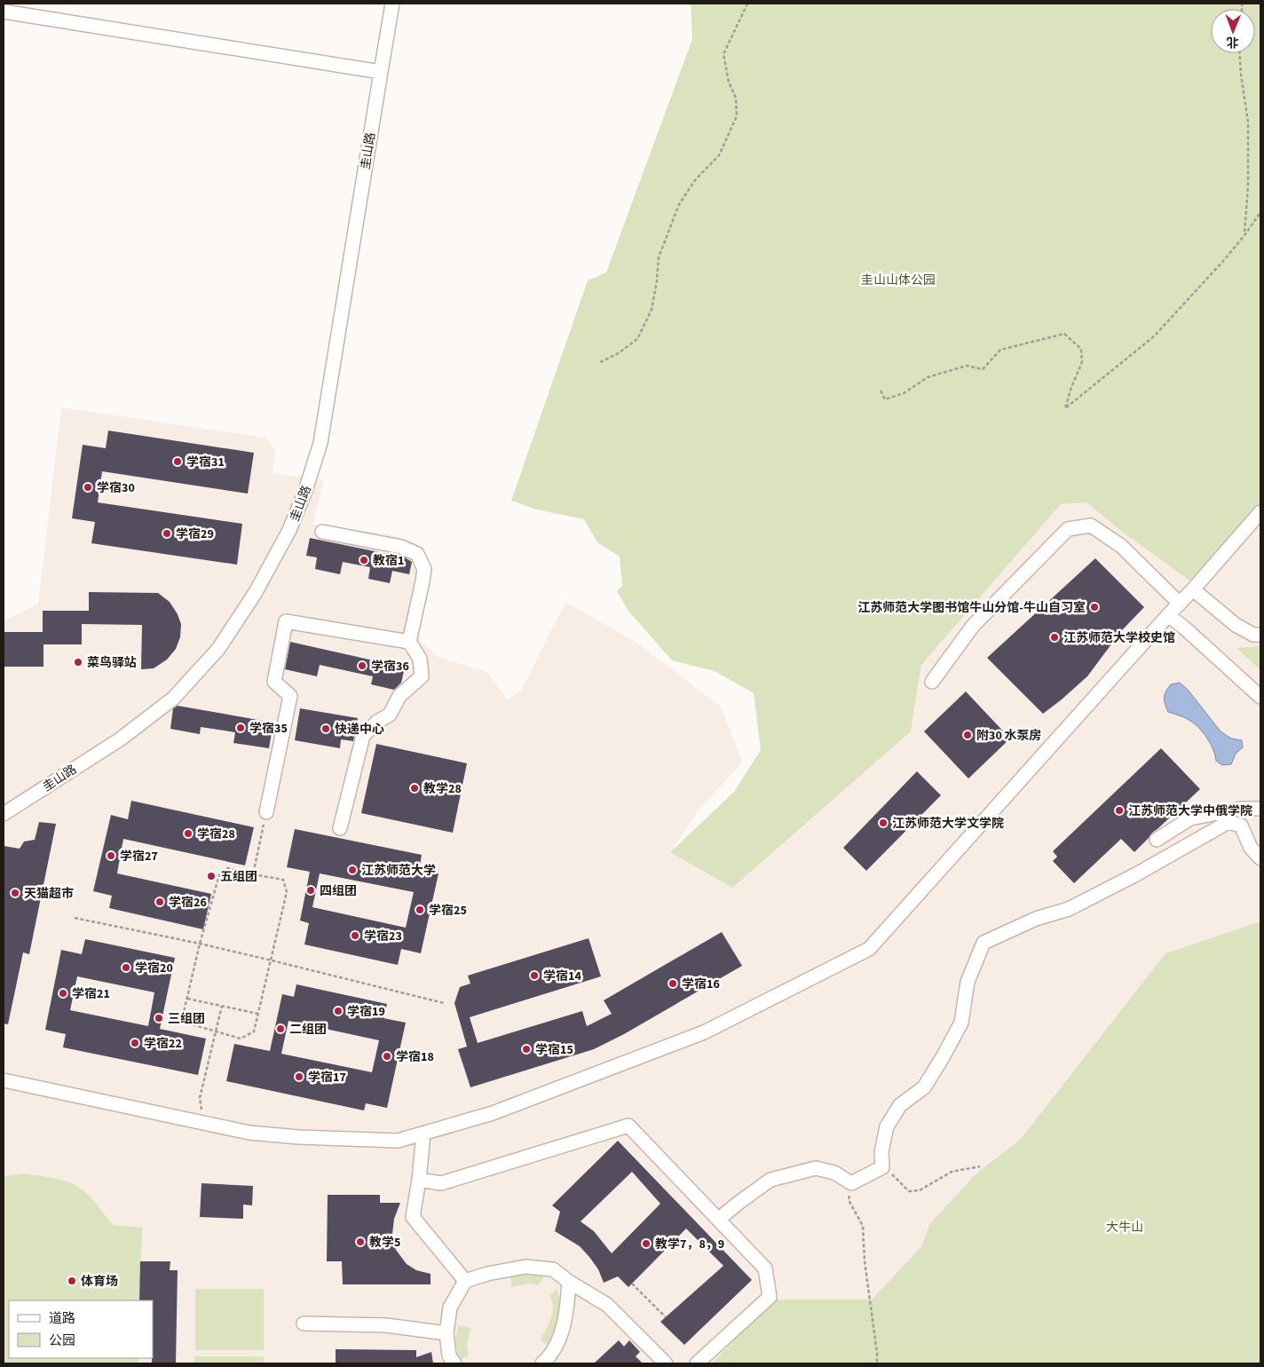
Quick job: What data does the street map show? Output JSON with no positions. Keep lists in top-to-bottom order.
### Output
{
  "streets": {
    "street": ["圭山路"]
  },
  "parks": ["圭山山体公园", "大牛山"],
  "places": [
    "学宿31",
    "学宿30",
    "学宿29",
    "教宿1",
    "江苏师范大学图书馆牛山分馆-牛山自习室",
    "江苏师范大学校史馆",
    "菜鸟驿站",
    "学宿36",
    "学宿35",
    "快递中心",
    "附30 水泵房",
    "教学28",
    "江苏师范大学中俄学院",
    "江苏师范大学文学院",
    "学宿28",
    "学宿27",
    "江苏师范大学",
    "五组团",
    "四组团",
    "天猫超市",
    "学宿26",
    "学宿25",
    "学宿23",
    "学宿20",
    "学宿14",
    "学宿16",
    "学宿21",
    "学宿19",
    "三组团",
    "二组团",
    "学宿22",
    "学宿15",
    "学宿18",
    "学宿17",
    "教学5",
    "教学7，8，9",
    "体育场"
  ],
  "legend": ["道路", "公园"],
  "north": "bottom"
}
